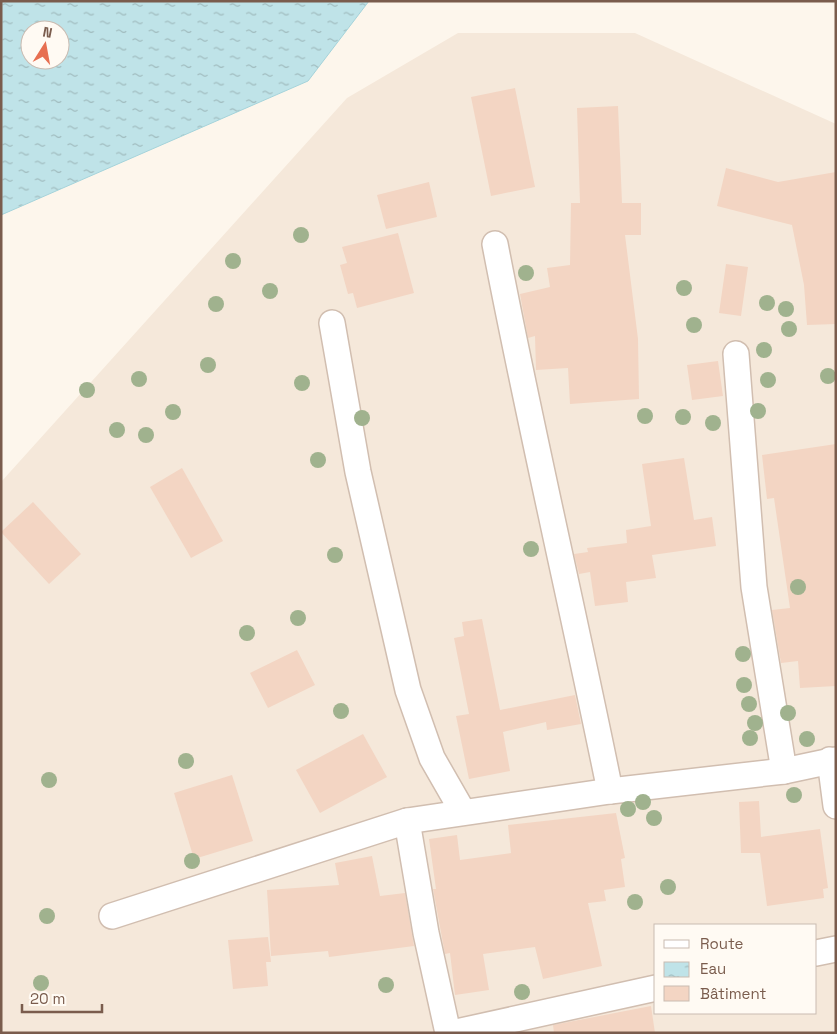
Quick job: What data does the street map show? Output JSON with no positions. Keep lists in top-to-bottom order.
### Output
{
  "legend": ["Route", "Eau", "Bâtiment"],
  "scale_bar": "20 m",
  "north": "top"
}
